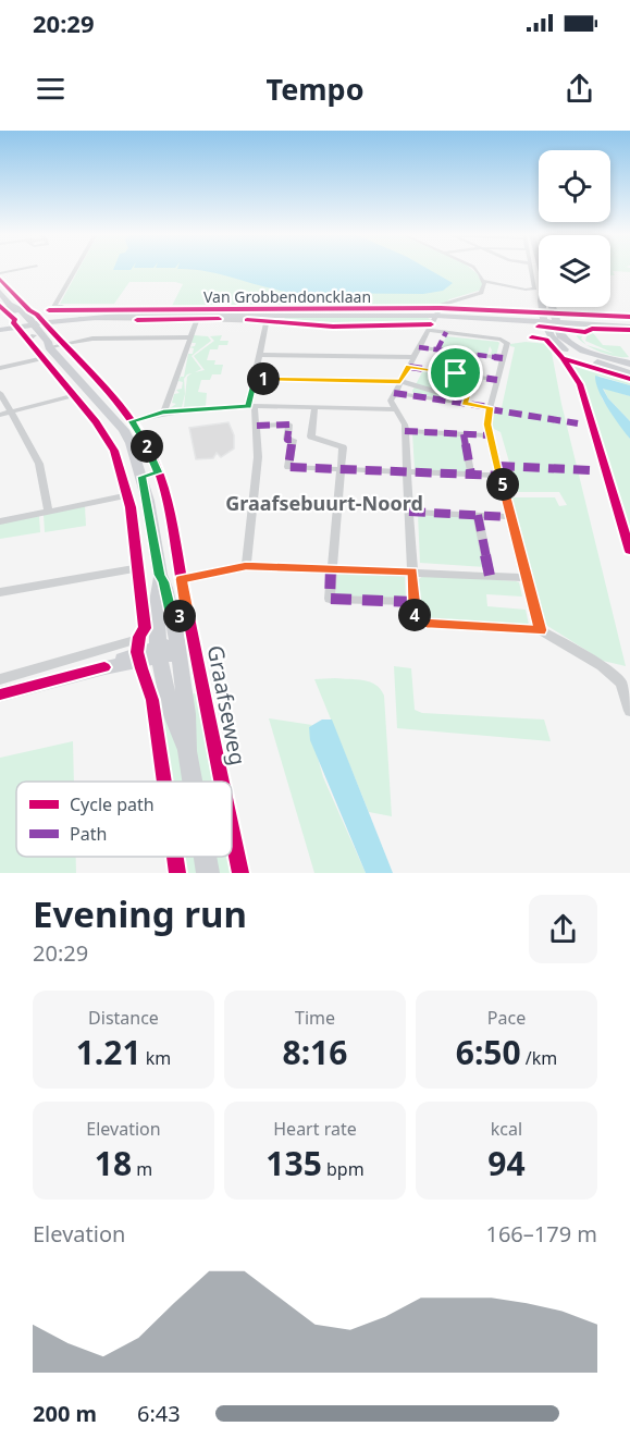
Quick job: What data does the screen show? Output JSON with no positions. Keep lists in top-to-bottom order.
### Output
{
  "streets": {
    "main road": ["Van Grobbendoncklaan", "Graafseweg"]
  },
  "crossings": [
    ["Van Grobbendoncklaan", "Graafseweg"]
  ],
  "districts": ["Graafsebuurt-Noord"],
  "legend": ["Cycle path", "Path"],
  "page": {
    "status": "20:29",
    "header": "Tempo",
    "pins": [
      "1",
      "2",
      "5",
      "4",
      "3"
    ],
    "heading": ["Evening run", "20:29"],
    "stats": [
      ["Distance", "1.21 km"],
      ["Time", "8:16"],
      ["Pace", "6:50 /km"],
      ["Elevation", "18 m"],
      ["Heart rate", "135 bpm"],
      ["kcal", "94"]
    ],
    "chart": ["Elevation", "166–179 m"],
    "list": [
      {
        "name": "200 m",
        "note": "6:43"
      }
    ]
  }
}
